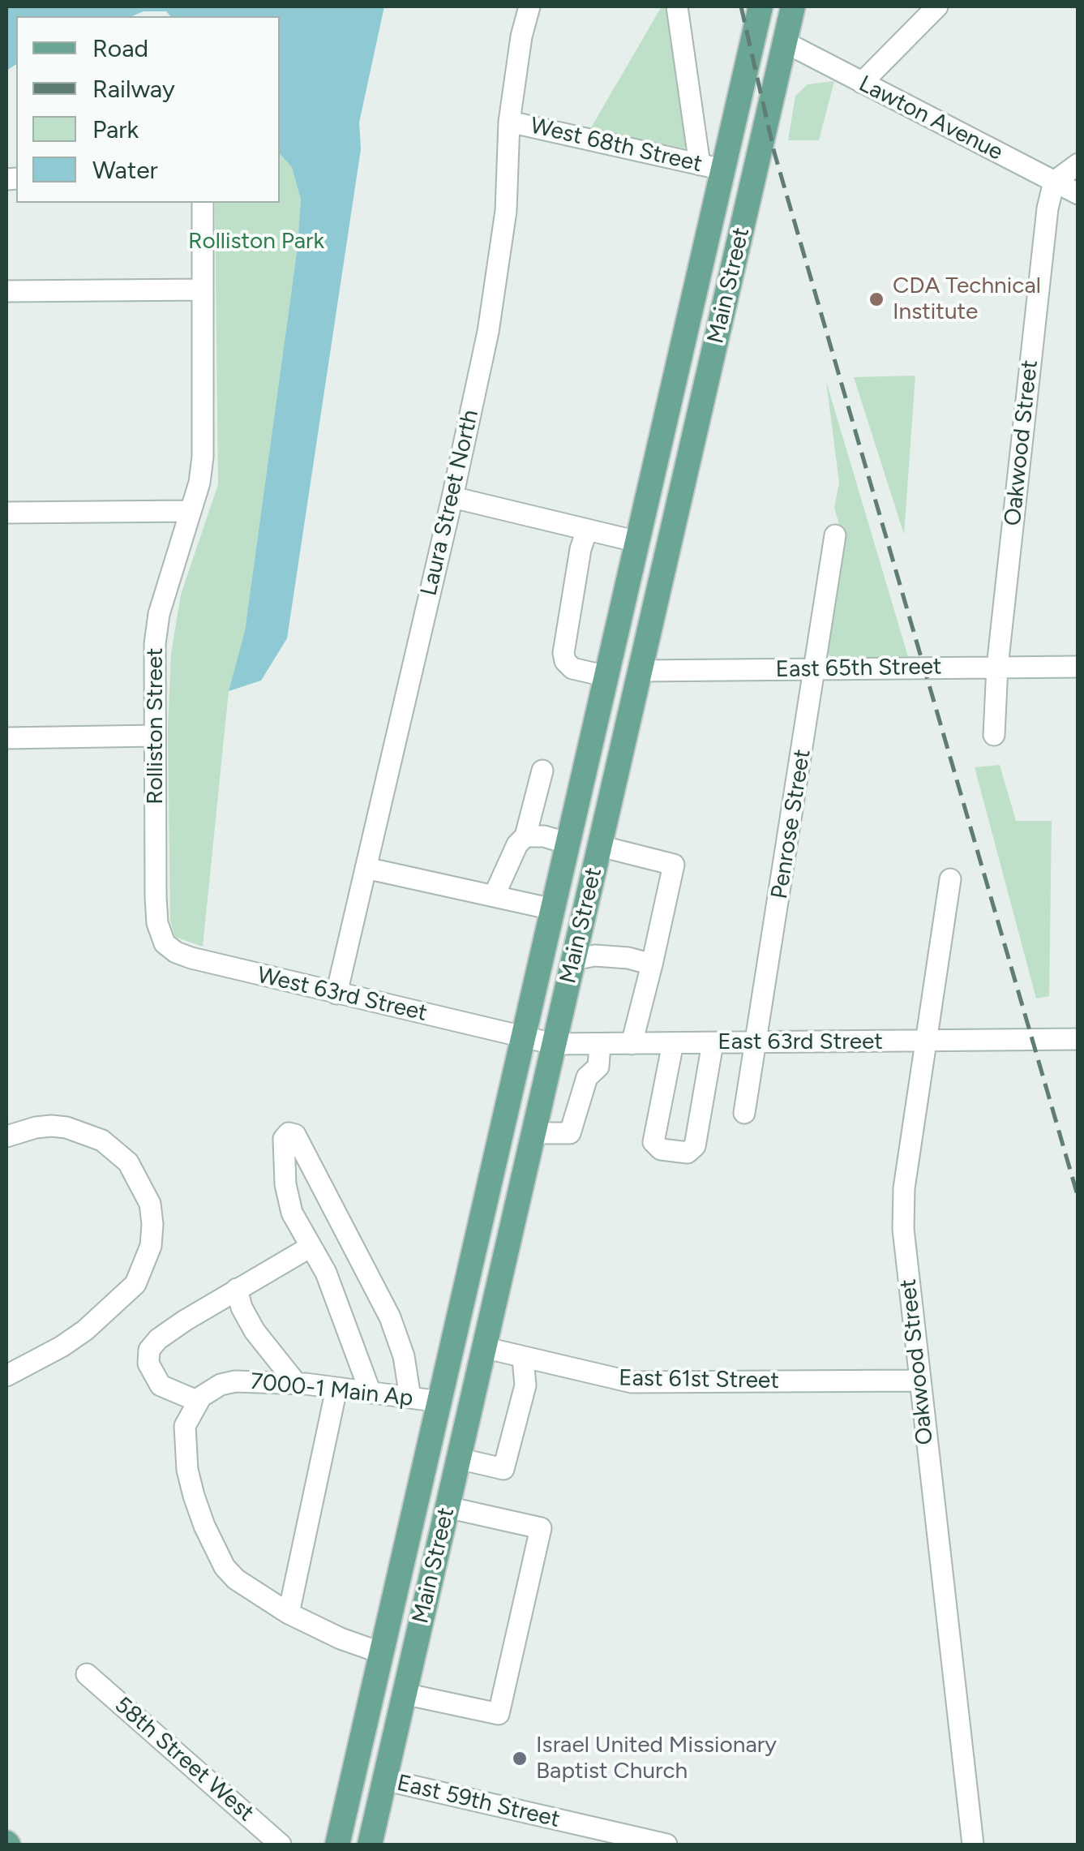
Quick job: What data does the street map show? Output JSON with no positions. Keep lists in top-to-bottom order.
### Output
{
  "streets": {
    "main road": ["Main Street"],
    "street": [
      "Lawton Avenue",
      "West 68th Street",
      "Oakwood Street",
      "Laura Street North",
      "East 65th Street",
      "Rolliston Street",
      "Penrose Street",
      "West 63rd Street",
      "East 63rd Street",
      "East 61st Street",
      "7000-1 Main Ap",
      "58th Street West",
      "East 59th Street"
    ]
  },
  "crossings": [
    ["Lawton Avenue", "Main Street"],
    ["Lawton Avenue", "Oakwood Street"],
    ["West 68th Street", "Main Street"],
    ["West 68th Street", "Laura Street North"],
    ["Main Street", "East 65th Street"],
    ["Main Street", "West 63rd Street"],
    ["Main Street", "East 63rd Street"],
    ["Main Street", "East 61st Street"],
    ["Main Street", "7000-1 Main Ap"],
    ["Main Street", "East 59th Street"],
    ["Oakwood Street", "East 65th Street"],
    ["Oakwood Street", "East 63rd Street"],
    ["Oakwood Street", "East 61st Street"],
    ["Laura Street North", "West 63rd Street"],
    ["East 65th Street", "Penrose Street"],
    ["Rolliston Street", "West 63rd Street"],
    ["Penrose Street", "East 63rd Street"],
    ["West 63rd Street", "East 63rd Street"]
  ],
  "parks": ["Rolliston Park"],
  "places": ["CDA Technical Institute", "Israel United Missionary Baptist Church"],
  "legend": [
    "Road",
    "Railway",
    "Park",
    "Water"
  ]
}
